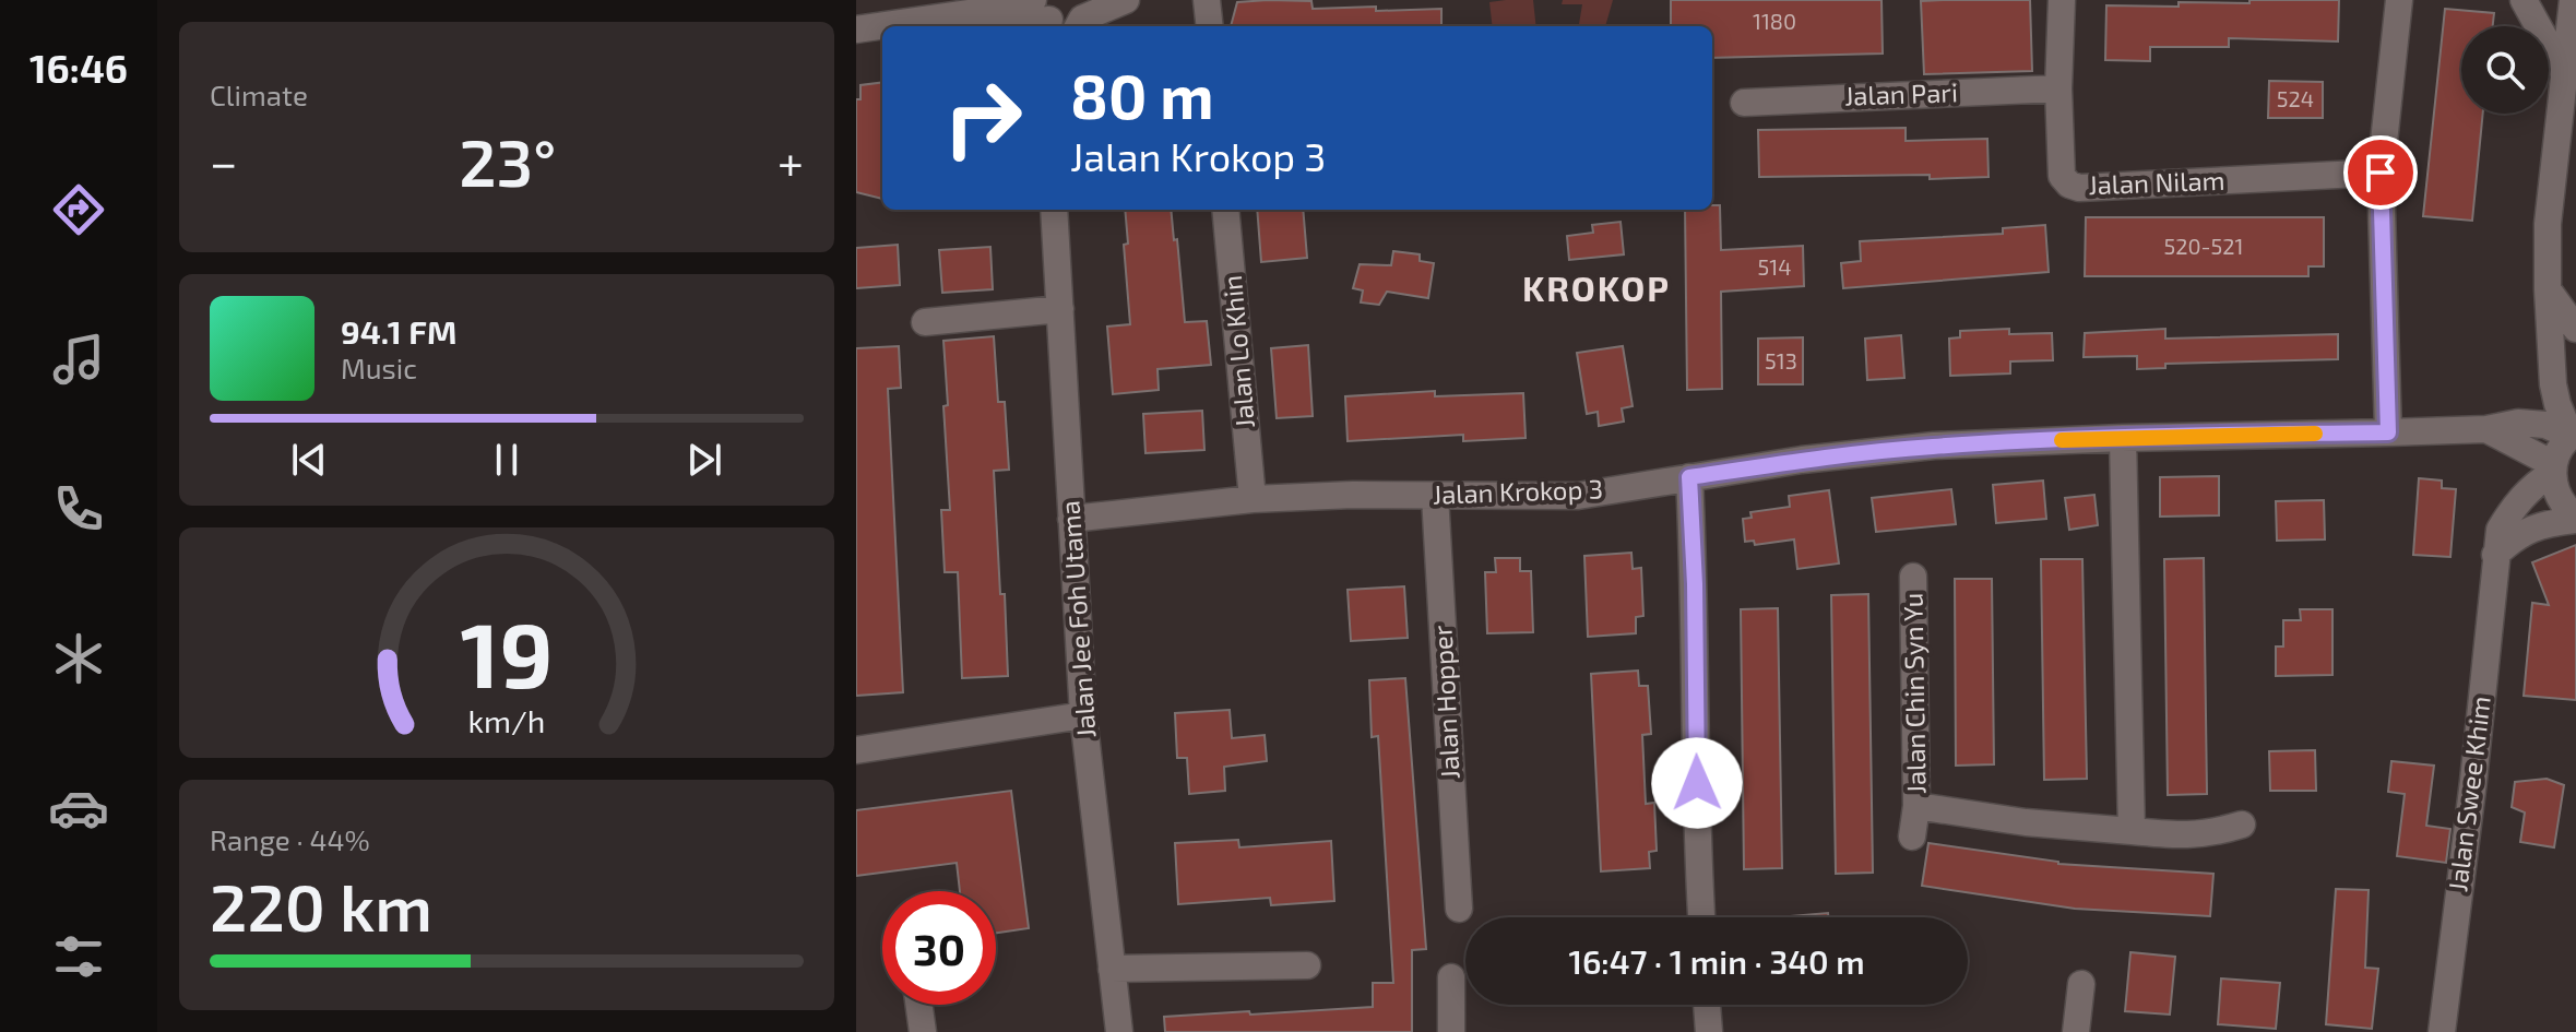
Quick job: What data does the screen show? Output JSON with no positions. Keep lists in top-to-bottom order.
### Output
{
  "streets": {
    "street": [
      "Jalan Pari",
      "Jalan Nilam",
      "Jalan Lo Khin",
      "Jalan Krokop 3",
      "Jalan Jee Foh Utama",
      "Jalan Chin Syn Yu",
      "Jalan Hopper",
      "Jalan Swee Khim"
    ]
  },
  "crossings": [
    ["Jalan Pari", "Jalan Nilam"],
    ["Jalan Lo Khin", "Jalan Krokop 3"],
    ["Jalan Krokop 3", "Jalan Jee Foh Utama"],
    ["Jalan Krokop 3", "Jalan Hopper"],
    ["Jalan Krokop 3", "Jalan Swee Khim"]
  ],
  "districts": ["KROKOP"],
  "house_numbers": [
    "1180",
    "524",
    "520-521",
    "514",
    "513"
  ],
  "page": {
    "tabs": "16:46",
    "tile": [
      "Climate",
      ["Range · 44%", "220 km"]
    ],
    "turn": ["80 m", "Jalan Krokop 3"],
    "heat": ["−", "23°", "+"],
    "song": ["94.1 FM", "Music"],
    "limit": "30",
    "trip": "16:47 · 1 min · 340 m",
    "gauge": ["19", "km/h"]
  }
}
